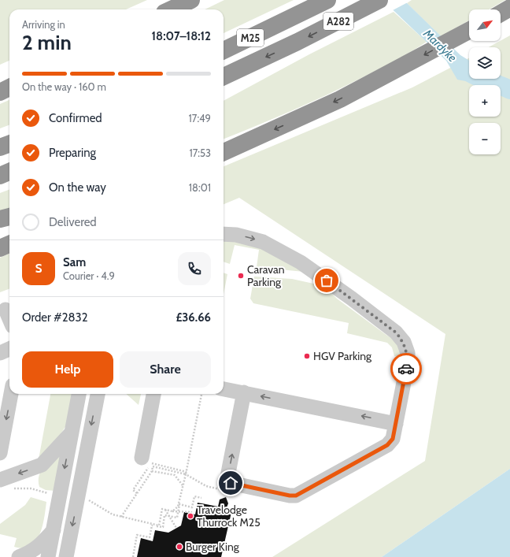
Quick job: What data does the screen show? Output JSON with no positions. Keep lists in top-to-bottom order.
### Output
{
  "streets": {
    "highway": ["A282", "M25"]
  },
  "water": ["Mardyke"],
  "places": [
    "Caravan Parking",
    "HGV Parking",
    "Travelodge Thurrock M25",
    "Burger King"
  ],
  "north": "top right",
  "page": {
    "map_buttons": ["+", "−"],
    "heading": ["2 min", "Arriving in", "18:07–18:12"],
    "panel": [
      "Sam",
      "Courier · 4.9",
      "Order #2832",
      "£36.66"
    ],
    "bar": "On the way · 160 m",
    "list": [
      ["Confirmed", "17:49"],
      ["Preparing", "17:53"],
      ["On the way", "18:01"],
      "Delivered"
    ],
    "round": "S",
    "buttons": ["Help", "Share"]
  }
}
